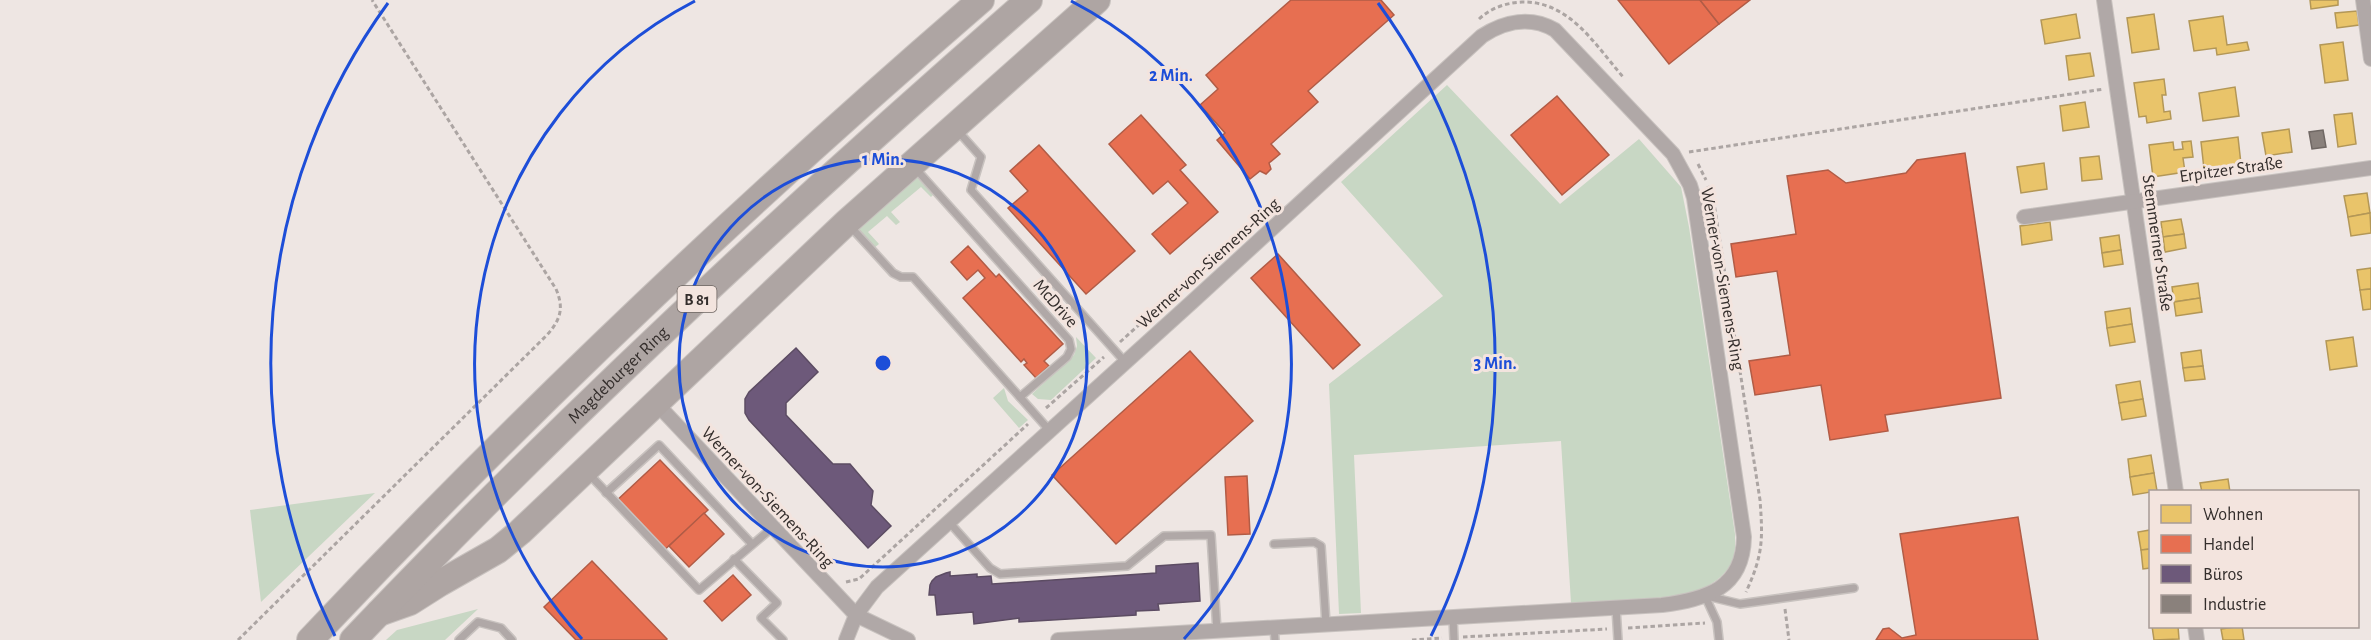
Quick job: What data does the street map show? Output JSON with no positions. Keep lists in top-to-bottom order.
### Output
{
  "streets": {
    "highway": ["B 81", "Magdeburger Ring"],
    "street": ["Erpitzer Straße", "Stemmerner Straße", "Werner-von-Siemens-Ring"],
    "lane": ["McDrive"]
  },
  "crossings": [
    ["Erpitzer Straße", "Stemmerner Straße"]
  ],
  "legend": [
    "Wohnen",
    "Handel",
    "Büros",
    "Industrie"
  ],
  "rings": ["2 Min.", "1 Min.", "3 Min."]
}
